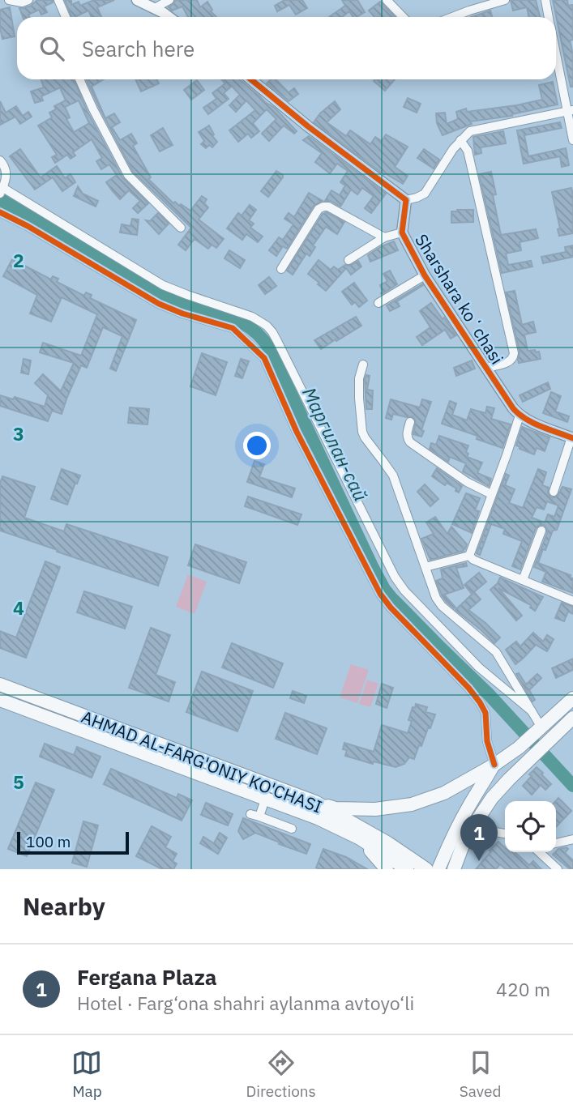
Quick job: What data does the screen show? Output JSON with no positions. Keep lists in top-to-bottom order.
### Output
{
  "streets": {
    "highway": ["AHMAD AL-FARG'ONIY KO'CHASI"],
    "street": ["Sharshara koʻchasi"]
  },
  "water": ["Маргилан-сай"],
  "scale_bar": "100 m",
  "page": {
    "search": "Search here",
    "pins": "1",
    "scale": "100 m",
    "heading": "Nearby",
    "list": [
      {
        "mark": "1",
        "name": "Fergana Plaza",
        "note": "Hotel · Farg‘ona shahri aylanma avtoyo‘li",
        "value": "420 m"
      }
    ],
    "nav": ["Map", "Directions", "Saved"]
  },
  "grid": {
    "rows": [
      "2",
      "3",
      "4",
      "5"
    ]
  }
}
